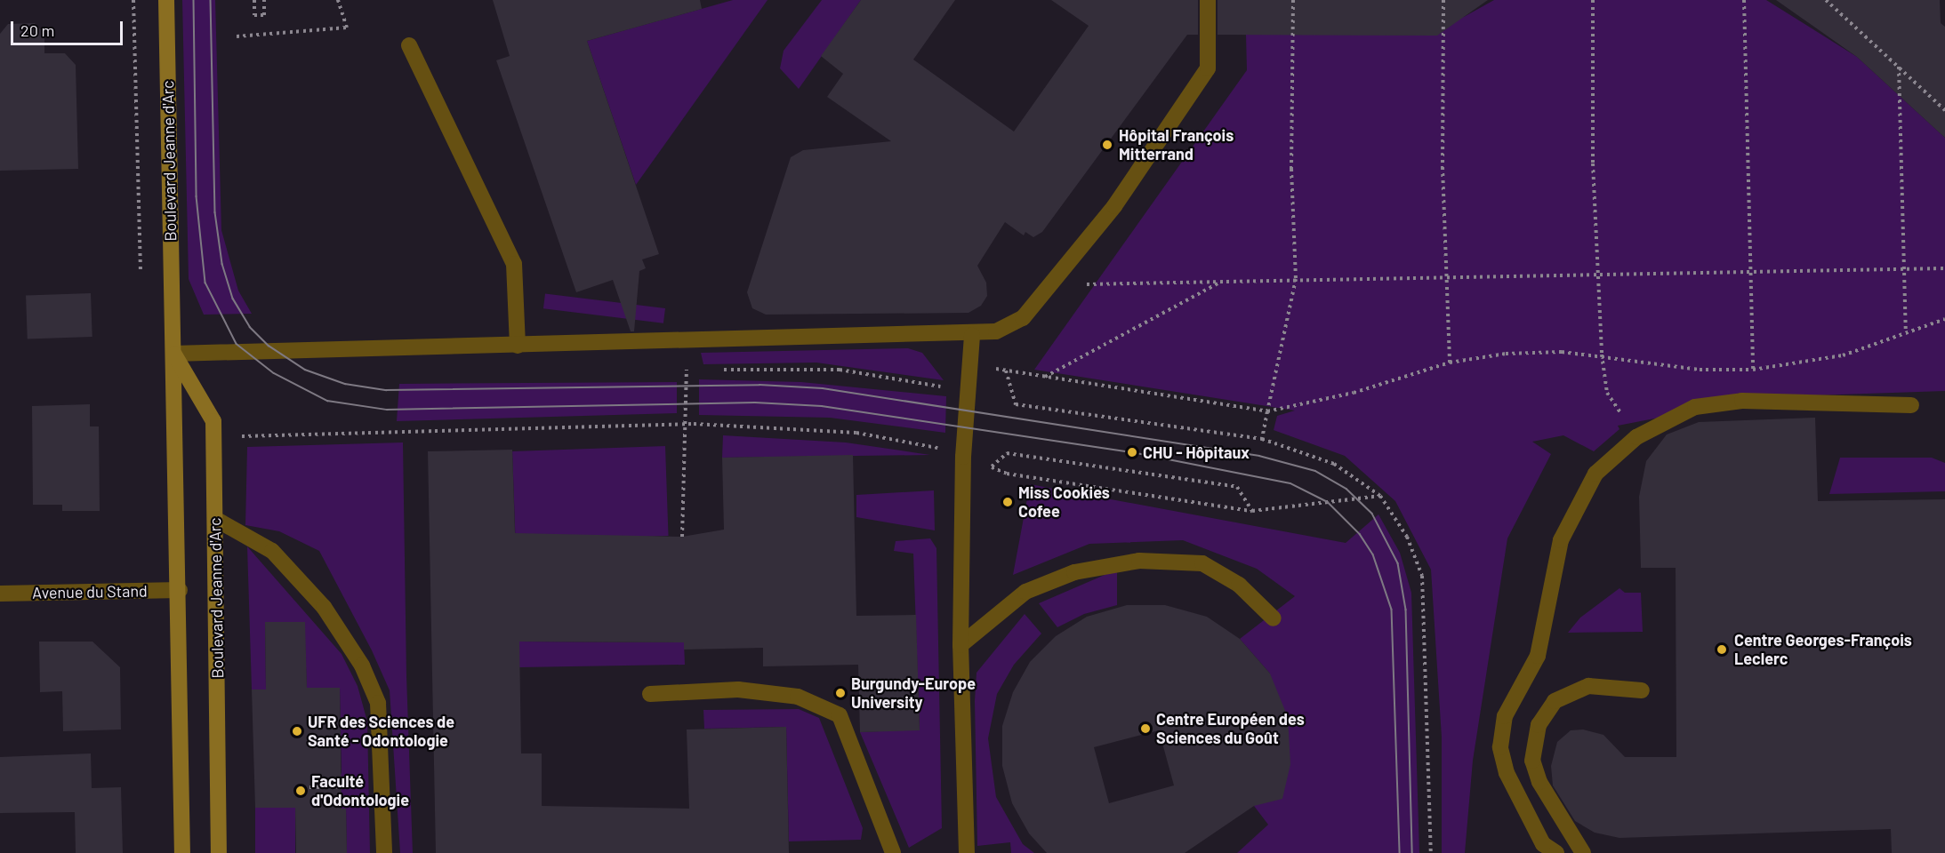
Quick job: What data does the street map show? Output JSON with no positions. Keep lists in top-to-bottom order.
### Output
{
  "streets": {
    "main road": ["Boulevard Jeanne d'Arc"],
    "street": ["Avenue du Stand"]
  },
  "crossings": [
    ["Boulevard Jeanne d'Arc", "Avenue du Stand"]
  ],
  "places": [
    "Hôpital François Mitterrand",
    "CHU - Hôpitaux",
    "Miss Cookies Cofee",
    "Centre Georges-François Leclerc",
    "Burgundy-Europe University",
    "Centre Européen des Sciences du Goût",
    "UFR des Sciences de Santé - Odontologie",
    "Faculté d'Odontologie"
  ],
  "scale_bar": "20 m"
}
